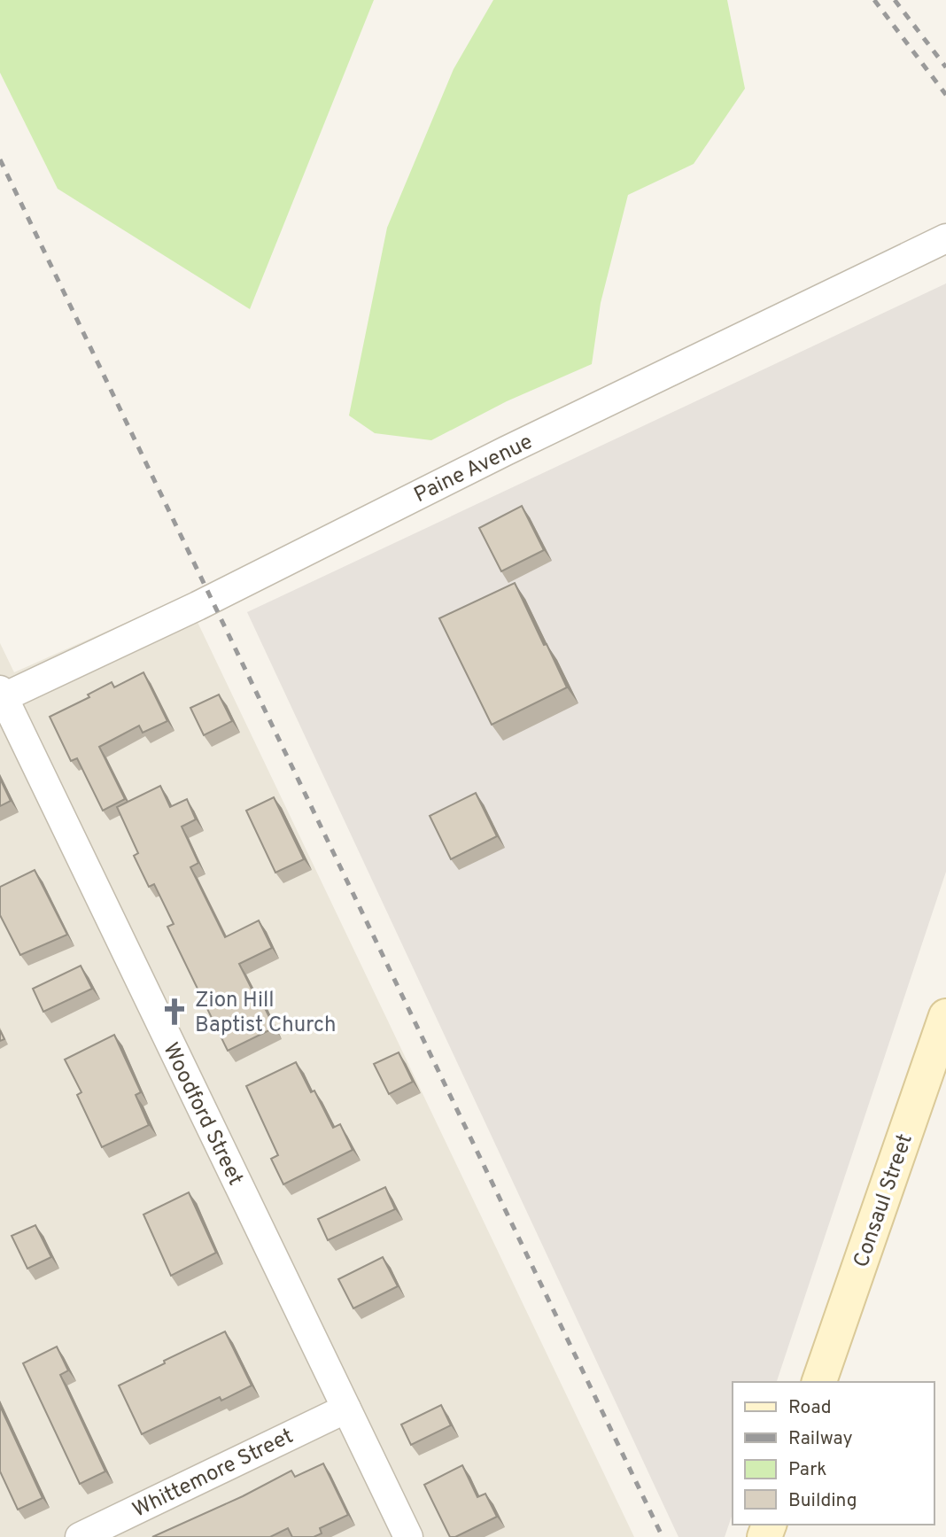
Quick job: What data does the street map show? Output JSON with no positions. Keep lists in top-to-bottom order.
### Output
{
  "streets": {
    "street": [
      "Paine Avenue",
      "Woodford Street",
      "Consaul Street",
      "Whittemore Street"
    ]
  },
  "crossings": [
    ["Paine Avenue", "Woodford Street"],
    ["Woodford Street", "Whittemore Street"]
  ],
  "places": {
    "church": ["Zion Hill Baptist Church"]
  },
  "legend": [
    "Road",
    "Railway",
    "Park",
    "Building"
  ]
}
